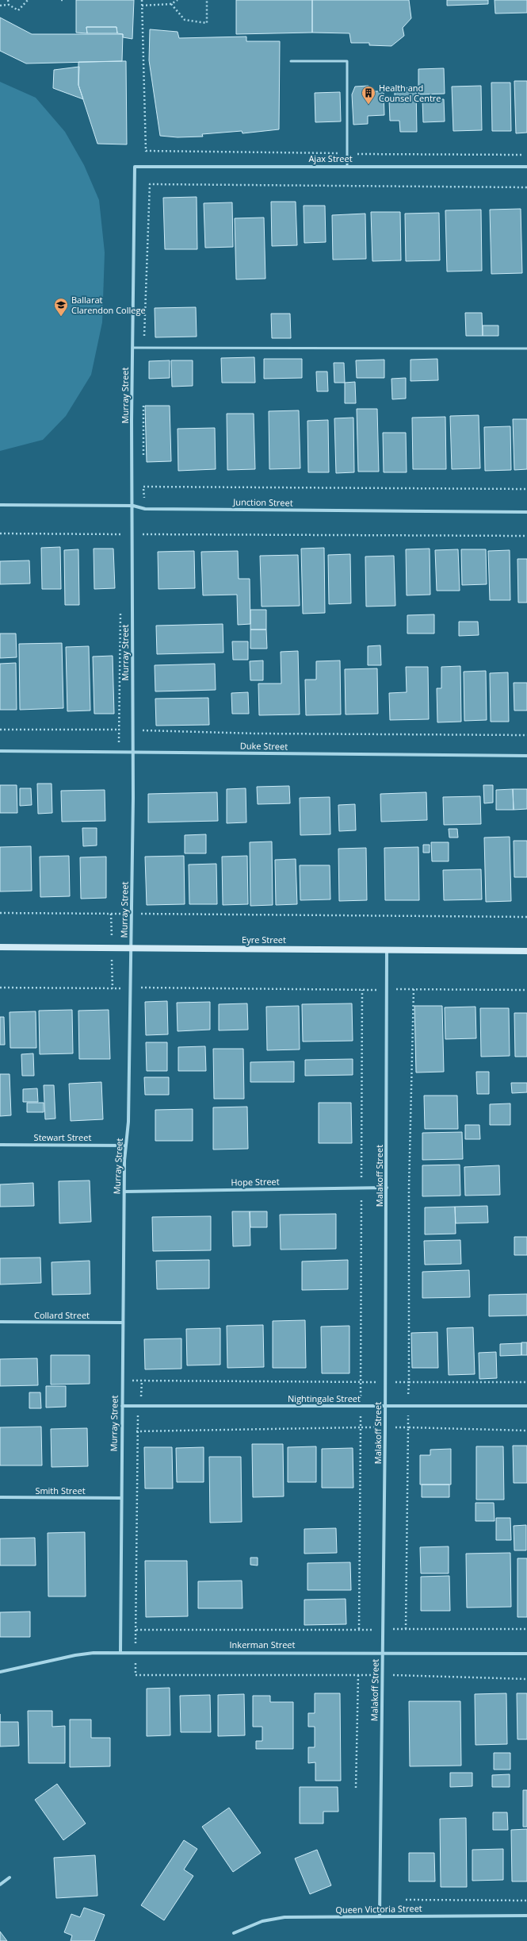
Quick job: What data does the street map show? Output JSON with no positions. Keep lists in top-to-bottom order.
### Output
{
  "streets": {
    "main road": ["Eyre Street"],
    "street": [
      "Ajax Street",
      "Murray Street",
      "Junction Street",
      "Duke Street",
      "Stewart Street",
      "Malakoff Street",
      "Hope Street",
      "Collard Street",
      "Nightingale Street",
      "Smith Street",
      "Inkerman Street",
      "Queen Victoria Street"
    ]
  },
  "crossings": [
    ["Ajax Street", "Murray Street"],
    ["Murray Street", "Junction Street"],
    ["Murray Street", "Duke Street"],
    ["Murray Street", "Eyre Street"],
    ["Murray Street", "Stewart Street"],
    ["Murray Street", "Hope Street"],
    ["Murray Street", "Collard Street"],
    ["Murray Street", "Nightingale Street"],
    ["Murray Street", "Smith Street"],
    ["Murray Street", "Inkerman Street"],
    ["Eyre Street", "Malakoff Street"],
    ["Malakoff Street", "Hope Street"],
    ["Malakoff Street", "Nightingale Street"],
    ["Malakoff Street", "Inkerman Street"],
    ["Malakoff Street", "Queen Victoria Street"]
  ],
  "places": {
    "building": ["Health and Counsel Centre"],
    "school or university": ["Ballarat Clarendon College"]
  }
}
